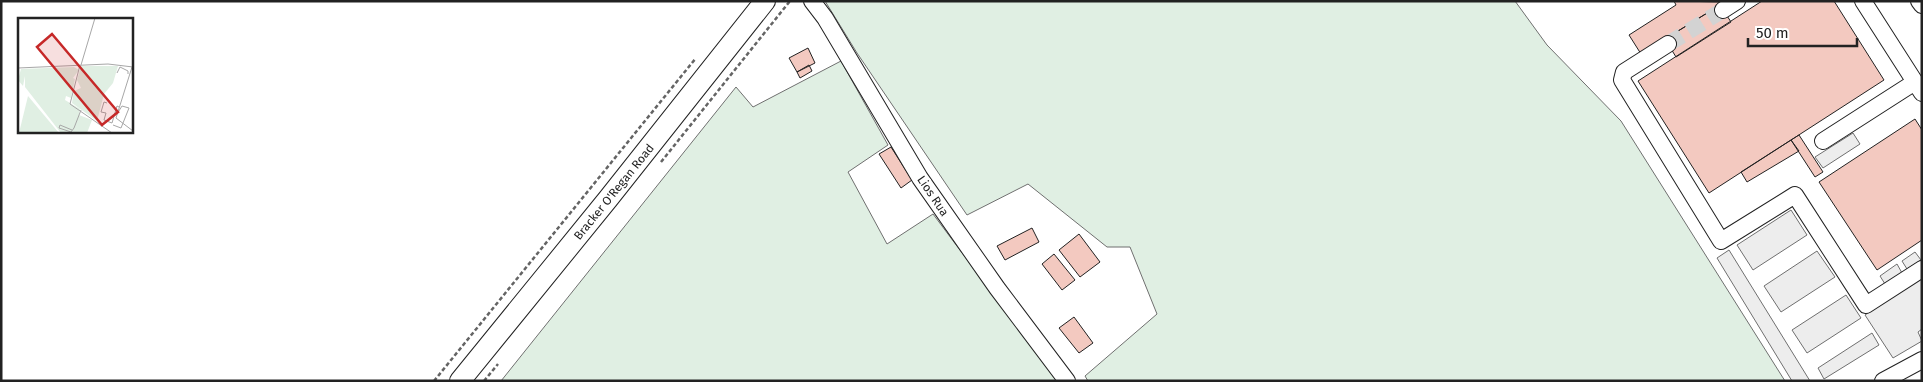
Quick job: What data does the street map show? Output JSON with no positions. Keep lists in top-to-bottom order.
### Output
{
  "streets": {
    "main road": ["Bracker O'Regan Road"],
    "street": ["Lios Rua"]
  },
  "scale_bar": "50 m"
}
